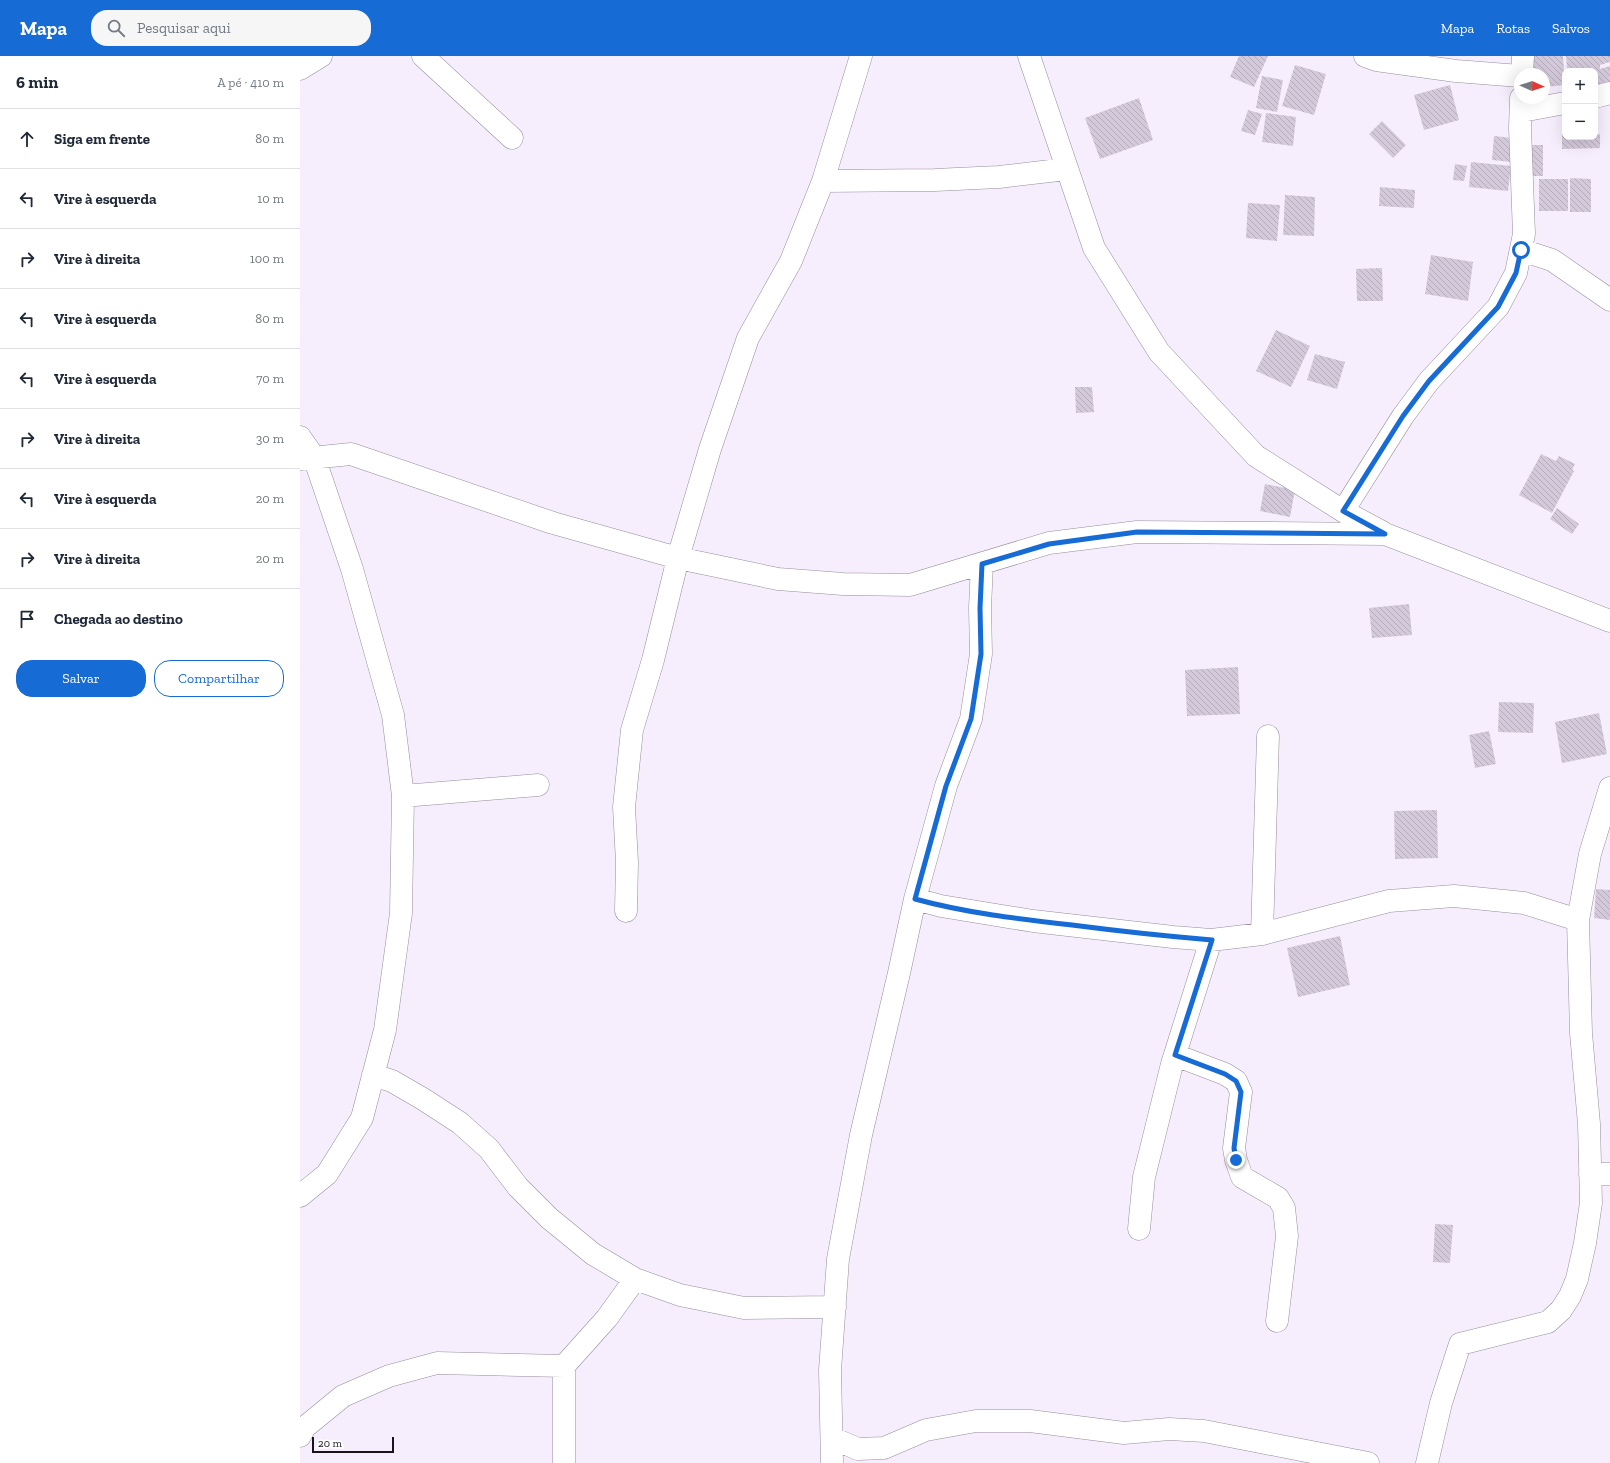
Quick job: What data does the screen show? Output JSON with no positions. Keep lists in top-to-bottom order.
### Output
{
  "scale_bar": "20 m",
  "north": "right",
  "page": {
    "header": "Mapa",
    "search": "Pesquisar aqui",
    "nav": ["Mapa", "Rotas", "Salvos"],
    "heading": ["6 min", "A pé · 410 m"],
    "map_buttons": ["+", "−"],
    "list": [
      ["Siga em frente", "80 m"],
      ["Vire à esquerda", "10 m"],
      ["Vire à direita", "100 m"],
      ["Vire à esquerda", "80 m"],
      ["Vire à esquerda", "70 m"],
      ["Vire à direita", "30 m"],
      ["Vire à esquerda", "20 m"],
      ["Vire à direita", "20 m"],
      "Chegada ao destino"
    ],
    "buttons": ["Salvar", "Compartilhar"],
    "scale": "20 m"
  }
}
